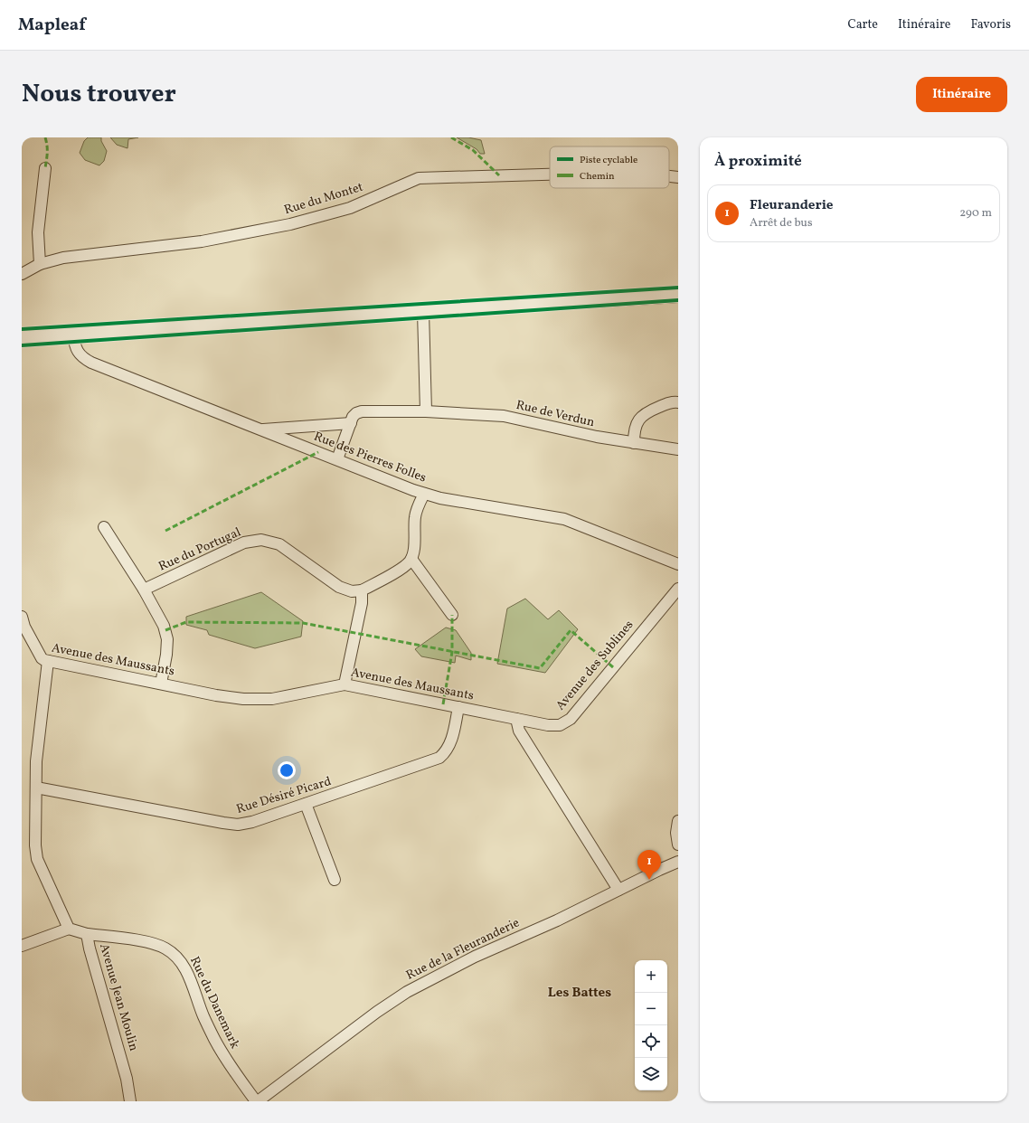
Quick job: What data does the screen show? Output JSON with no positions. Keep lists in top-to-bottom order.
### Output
{
  "streets": {
    "street": [
      "Rue du Montet",
      "Rue de Verdun",
      "Rue des Pierres Folles",
      "Rue du Portugal",
      "Avenue des Maussants",
      "Avenue des Sublines",
      "Rue Désiré Picard",
      "Rue de la Fleuranderie",
      "Avenue Jean Moulin",
      "Rue du Danemark"
    ]
  },
  "crossings": [
    ["Rue de Verdun", "Rue des Pierres Folles"],
    ["Avenue des Maussants", "Avenue des Sublines"],
    ["Avenue des Maussants", "Rue Désiré Picard"],
    ["Rue de la Fleuranderie", "Rue du Danemark"],
    ["Avenue Jean Moulin", "Rue du Danemark"]
  ],
  "districts": ["Les Battes"],
  "legend": ["Piste cyclable", "Chemin"],
  "page": {
    "header": "Mapleaf",
    "nav": ["Carte", "Itinéraire", "Favoris"],
    "title": "Nous trouver",
    "buttons": "Itinéraire",
    "heading": "À proximité",
    "list": [
      {
        "mark": "1",
        "name": "Fleuranderie",
        "note": "Arrêt de bus",
        "value": "290 m"
      }
    ],
    "pins": "1",
    "map_buttons": ["+", "−"]
  }
}
